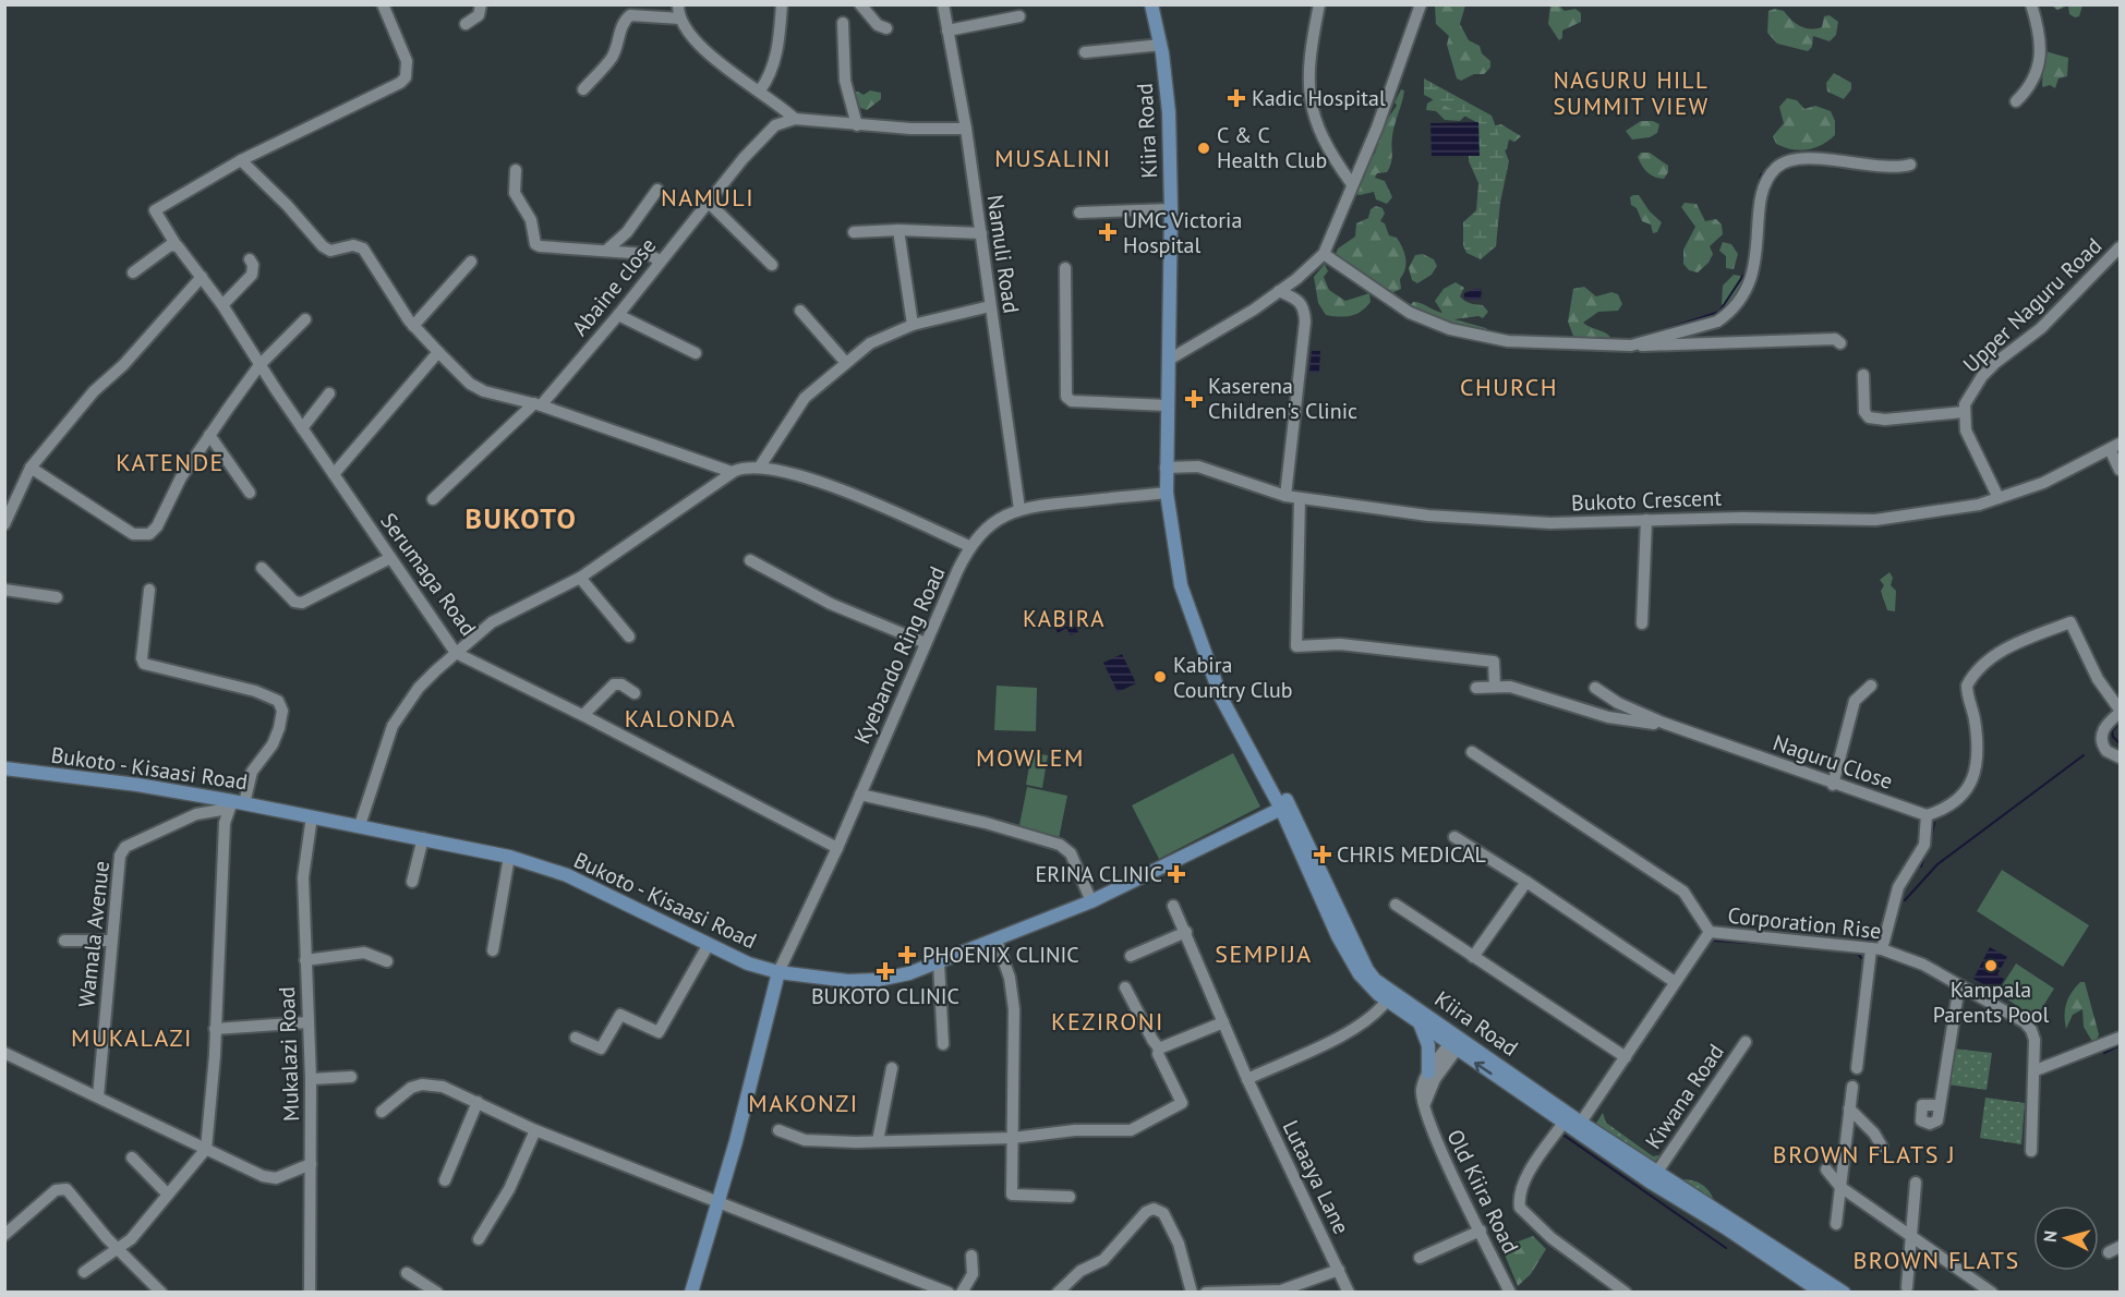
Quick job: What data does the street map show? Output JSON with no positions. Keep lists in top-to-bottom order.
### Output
{
  "streets": {
    "main road": ["Kiira Road", "Bukoto - Kisaasi Road"],
    "street": [
      "Namuli Road",
      "Abaine close",
      "Upper Naguru Road",
      "Bukoto Crescent",
      "Serumaga Road",
      "Kyebando Ring Road",
      "Naguru Close",
      "Corporation Rise",
      "Wamala Avenue",
      "Mukalazi Road",
      "Kiwana Road",
      "Lutaaya Lane",
      "Old Kiira Road"
    ]
  },
  "crossings": [
    ["Kiira Road", "Bukoto Crescent"],
    ["Kiira Road", "Kyebando Ring Road"],
    ["Kiira Road", "Bukoto - Kisaasi Road"],
    ["Kiira Road", "Corporation Rise"],
    ["Kiira Road", "Kiwana Road"],
    ["Kiira Road", "Old Kiira Road"],
    ["Namuli Road", "Kyebando Ring Road"],
    ["Serumaga Road", "Kyebando Ring Road"],
    ["Kyebando Ring Road", "Bukoto - Kisaasi Road"],
    ["Bukoto - Kisaasi Road", "Wamala Avenue"],
    ["Bukoto - Kisaasi Road", "Mukalazi Road"]
  ],
  "districts": [
    "NAGURU HILL SUMMIT VIEW",
    "MUSALINI",
    "NAMULI",
    "CHURCH",
    "KATENDE",
    "BUKOTO",
    "KABIRA",
    "KALONDA",
    "MOWLEM",
    "SEMPIJA",
    "KEZIRONI",
    "MUKALAZI",
    "MAKONZI",
    "BROWN FLATS J",
    "BROWN FLATS"
  ],
  "places": {
    "health": [
      "Kadic Hospital",
      "UMC Victoria Hospital",
      "Kaserena Children's Clinic",
      "CHRIS MEDICAL",
      "ERINA CLINIC",
      "PHOENIX CLINIC",
      "BUKOTO CLINIC"
    ],
    "other": ["C & C Health Club", "Kabira Country Club", "Kampala Parents Pool"]
  },
  "north": "left"
}
